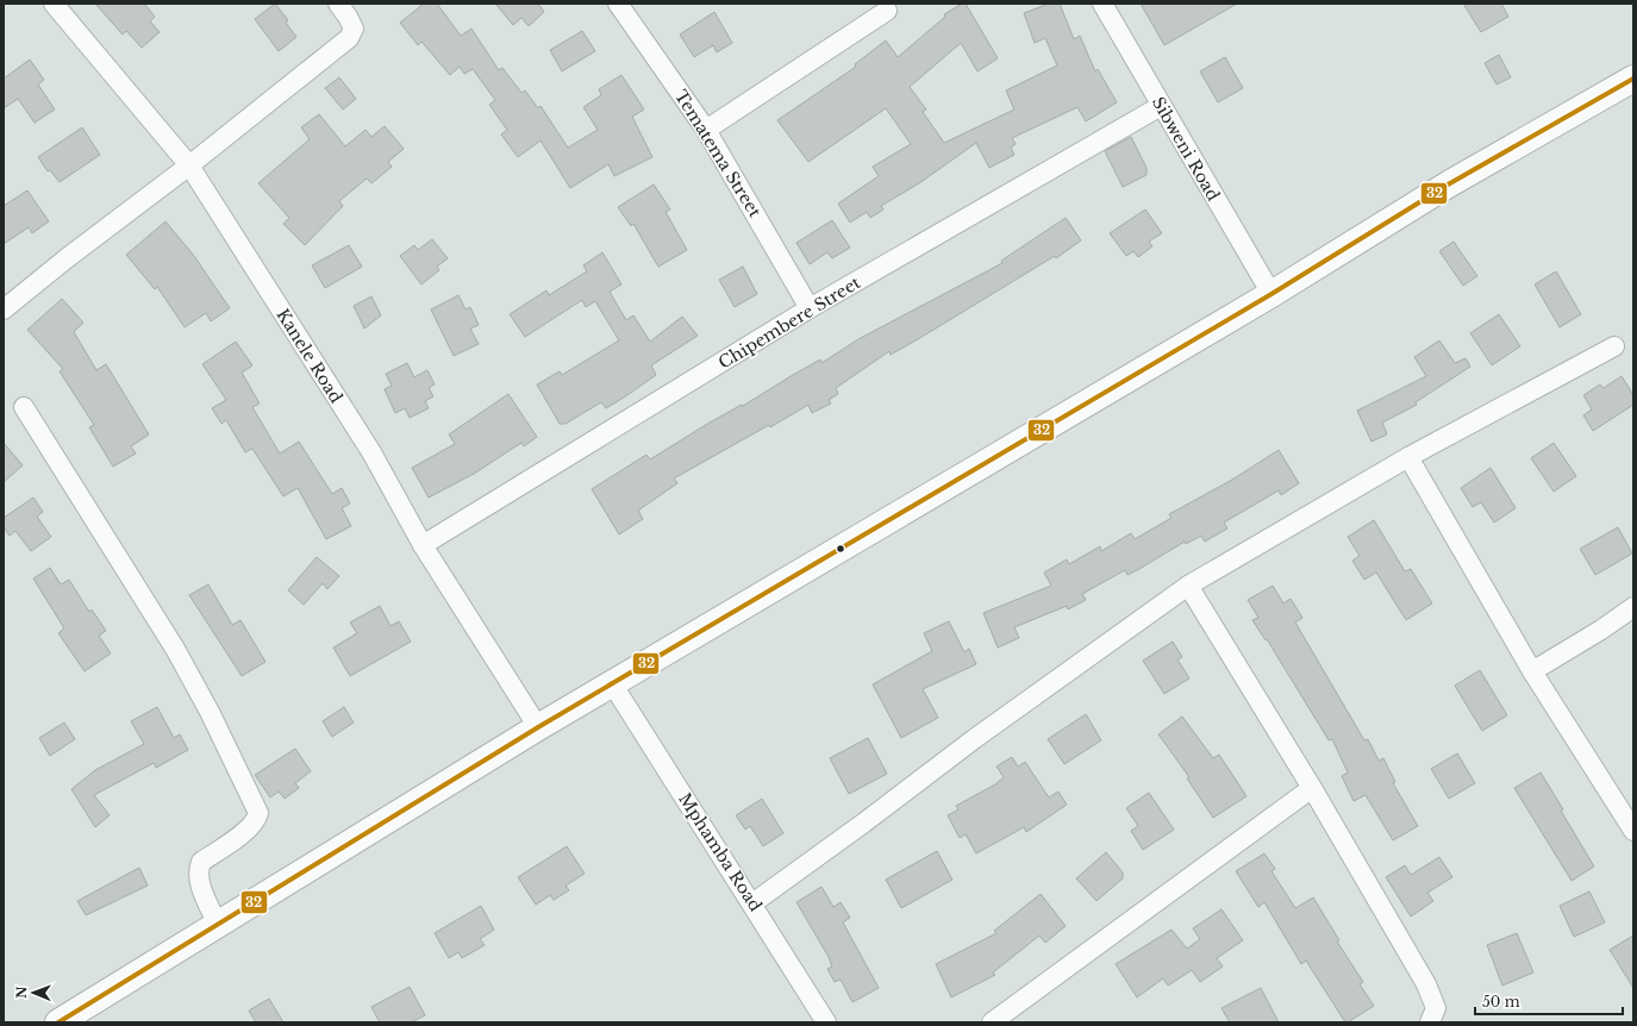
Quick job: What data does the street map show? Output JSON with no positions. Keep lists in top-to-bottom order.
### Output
{
  "streets": {
    "street": [
      "Sibweni Road",
      "Tematema Street",
      "Chipembere Street",
      "Kanele Road",
      "Mphamba Road"
    ]
  },
  "crossings": [
    ["Sibweni Road", "Chipembere Street"],
    ["Tematema Street", "Chipembere Street"],
    ["Chipembere Street", "Kanele Road"]
  ],
  "lines": ["transit line 32"],
  "scale_bar": "50 m",
  "north": "left"
}
